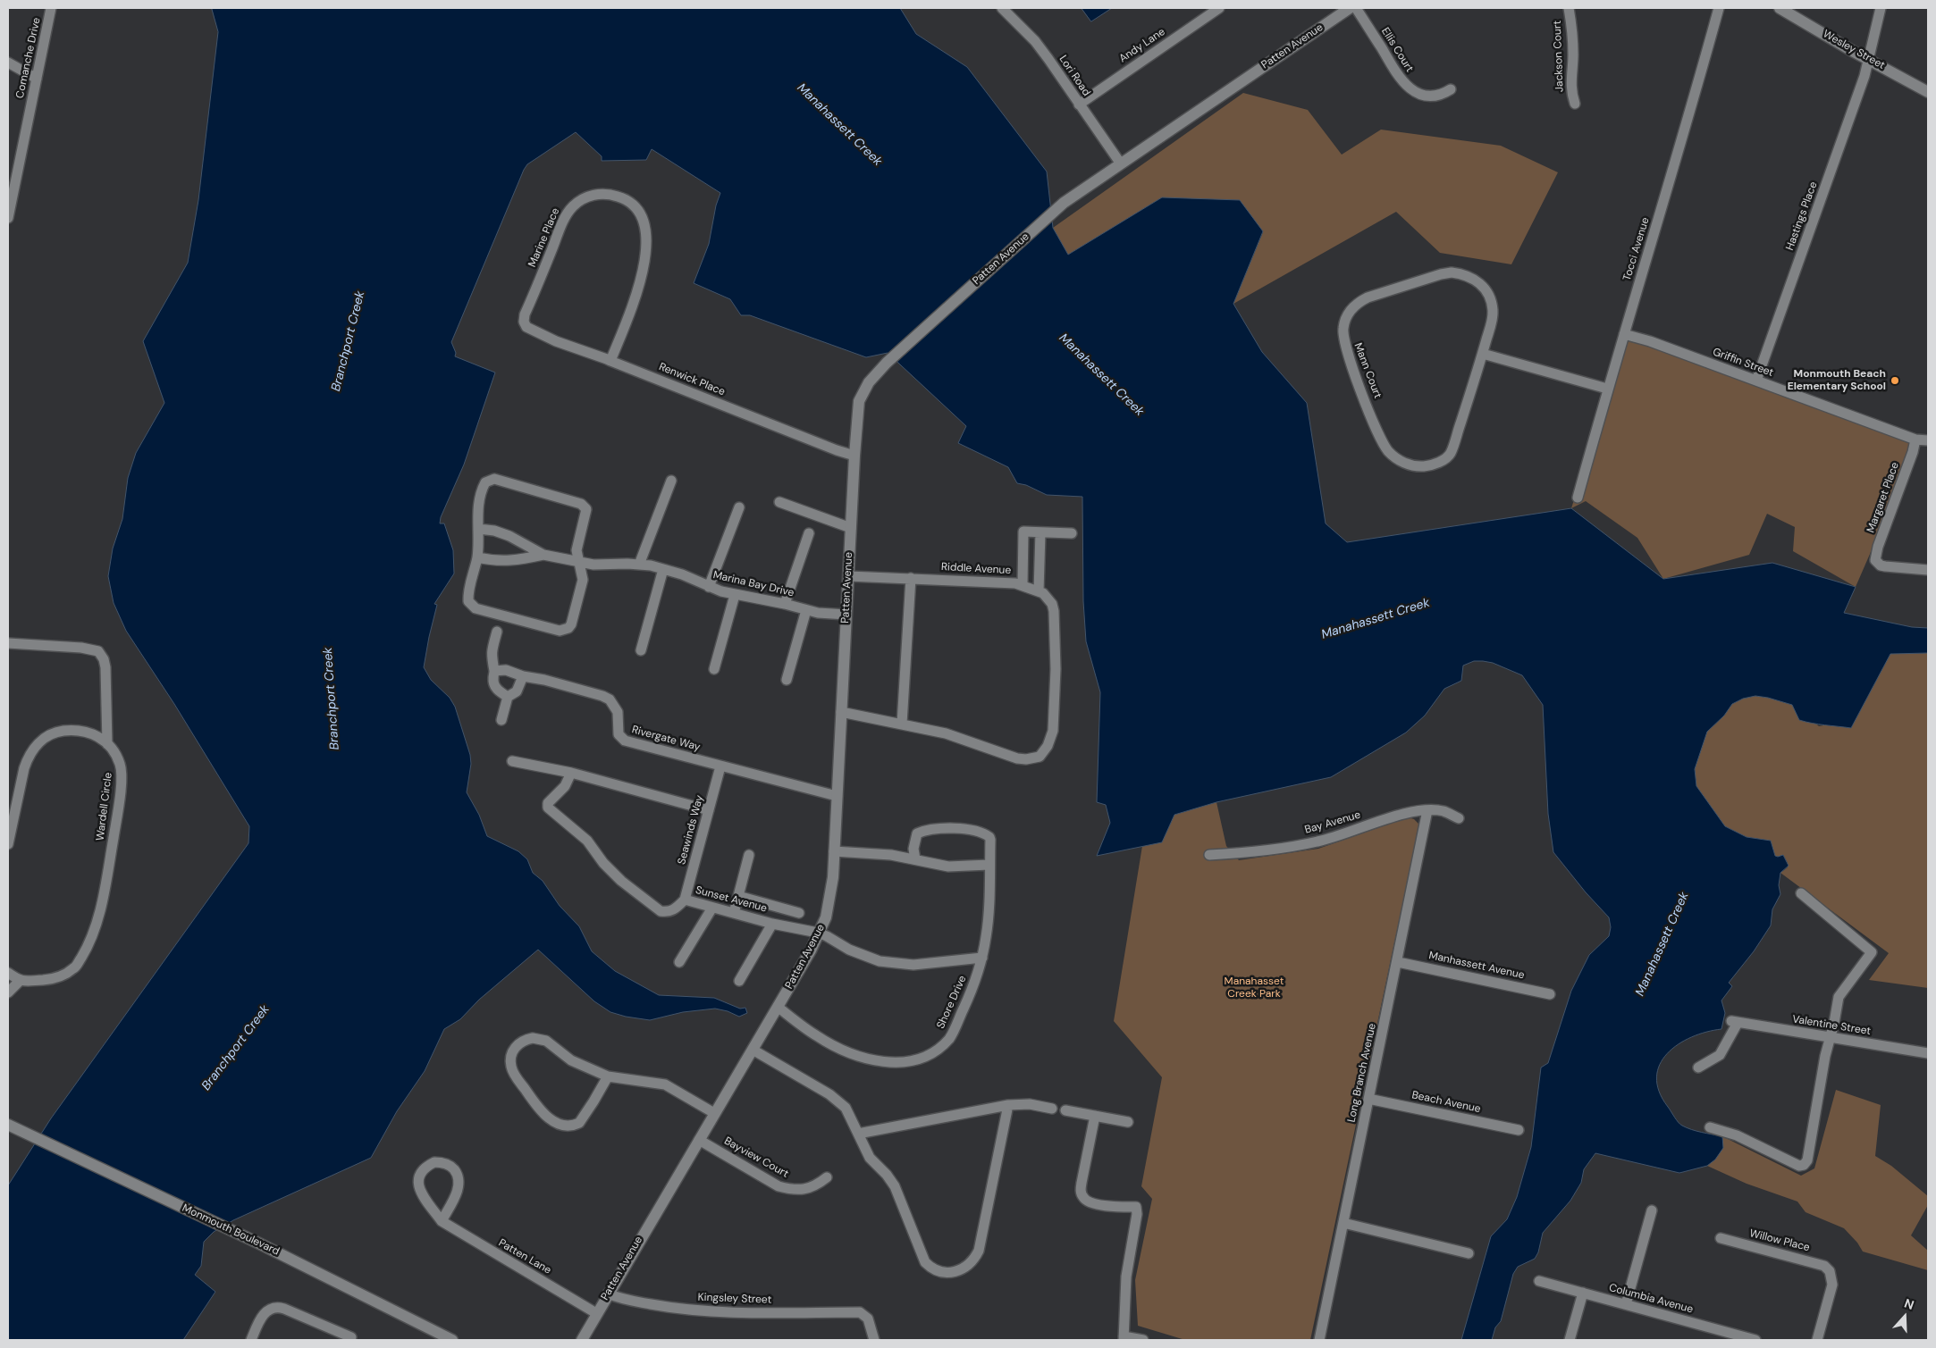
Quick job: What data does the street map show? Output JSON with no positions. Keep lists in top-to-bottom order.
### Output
{
  "streets": {
    "street": [
      "Andy Lane",
      "Patten Avenue",
      "Ellis Court",
      "Wesley Street",
      "Jackson Court",
      "Comanche Drive",
      "Lori Road",
      "Hastings Place",
      "Marine Place",
      "Tocci Avenue",
      "Griffin Street",
      "Mann Court",
      "Renwick Place",
      "Margaret Place",
      "Riddle Avenue",
      "Marina Bay Drive",
      "Rivergate Way",
      "Wardell Circle",
      "Bay Avenue",
      "Seawinds Way",
      "Sunset Avenue",
      "Manhassett Avenue",
      "Shore Drive",
      "Valentine Street",
      "Long Branch Avenue",
      "Beach Avenue",
      "Bayview Court",
      "Monmouth Boulevard",
      "Willow Place",
      "Patten Lane",
      "Kingsley Street",
      "Columbia Avenue"
    ]
  },
  "crossings": [
    ["Andy Lane", "Lori Road"],
    ["Patten Avenue", "Lori Road"],
    ["Patten Avenue", "Renwick Place"],
    ["Patten Avenue", "Riddle Avenue"],
    ["Patten Avenue", "Marina Bay Drive"],
    ["Patten Avenue", "Rivergate Way"],
    ["Patten Avenue", "Sunset Avenue"],
    ["Patten Avenue", "Shore Drive"],
    ["Patten Avenue", "Bayview Court"],
    ["Patten Avenue", "Patten Lane"],
    ["Patten Avenue", "Kingsley Street"],
    ["Wesley Street", "Hastings Place"],
    ["Hastings Place", "Griffin Street"],
    ["Marine Place", "Renwick Place"],
    ["Tocci Avenue", "Griffin Street"],
    ["Griffin Street", "Margaret Place"],
    ["Rivergate Way", "Seawinds Way"],
    ["Bay Avenue", "Long Branch Avenue"],
    ["Seawinds Way", "Sunset Avenue"],
    ["Sunset Avenue", "Shore Drive"],
    ["Manhassett Avenue", "Long Branch Avenue"],
    ["Long Branch Avenue", "Beach Avenue"]
  ],
  "water": ["Manahassett Creek", "Branchport Creek"],
  "parks": ["Manahasset Creek Park"],
  "places": ["Monmouth Beach Elementary School"],
  "north": "top"
}
